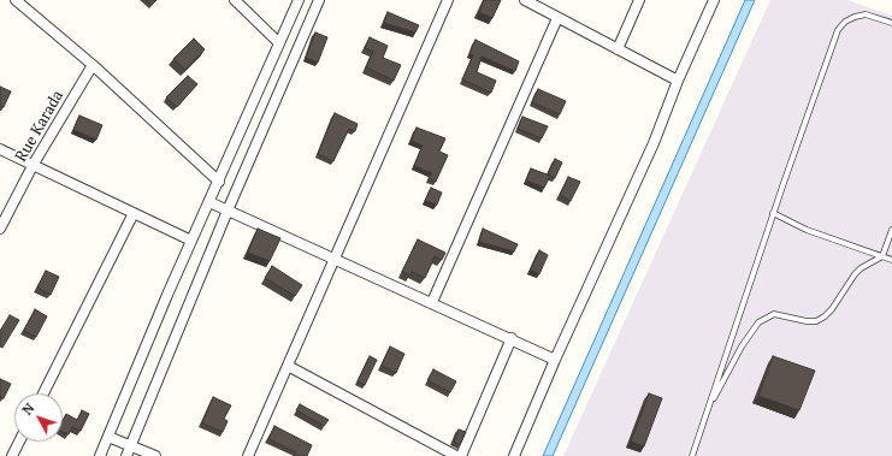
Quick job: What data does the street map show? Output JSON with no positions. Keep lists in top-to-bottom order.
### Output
{
  "streets": {
    "street": ["Rue Karada"]
  },
  "north": "top left"
}
